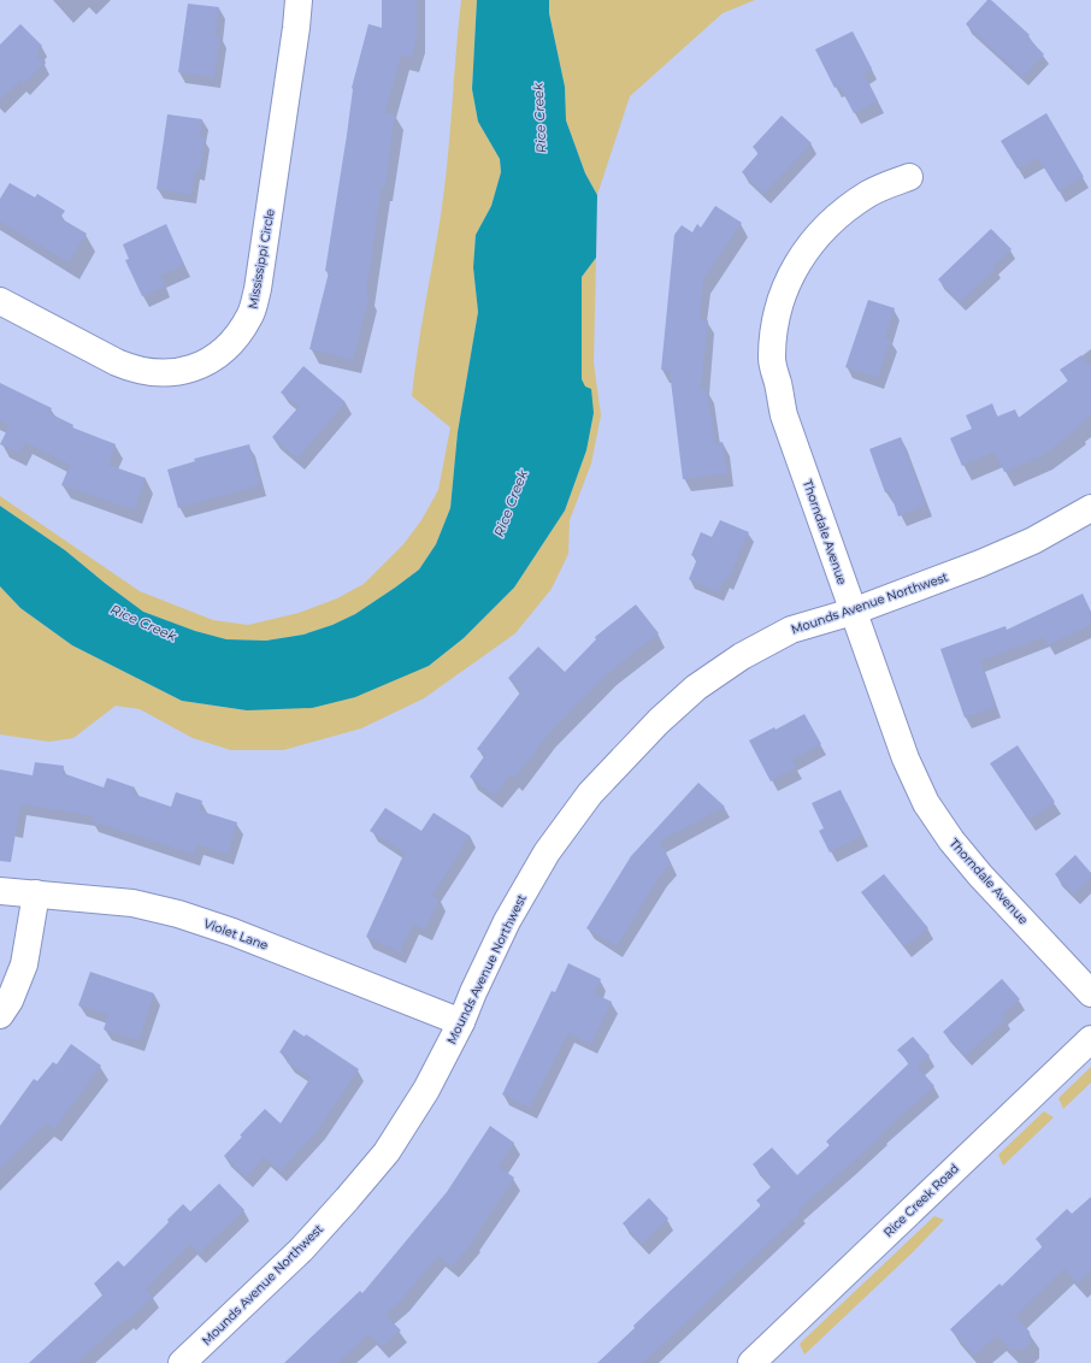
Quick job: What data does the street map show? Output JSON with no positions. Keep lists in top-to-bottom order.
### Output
{
  "streets": {
    "street": [
      "Mississippi Circle",
      "Thorndale Avenue",
      "Mounds Avenue Northwest",
      "Violet Lane",
      "Rice Creek Road"
    ]
  },
  "crossings": [
    ["Thorndale Avenue", "Mounds Avenue Northwest"],
    ["Mounds Avenue Northwest", "Violet Lane"]
  ],
  "water": ["Rice Creek"]
}
